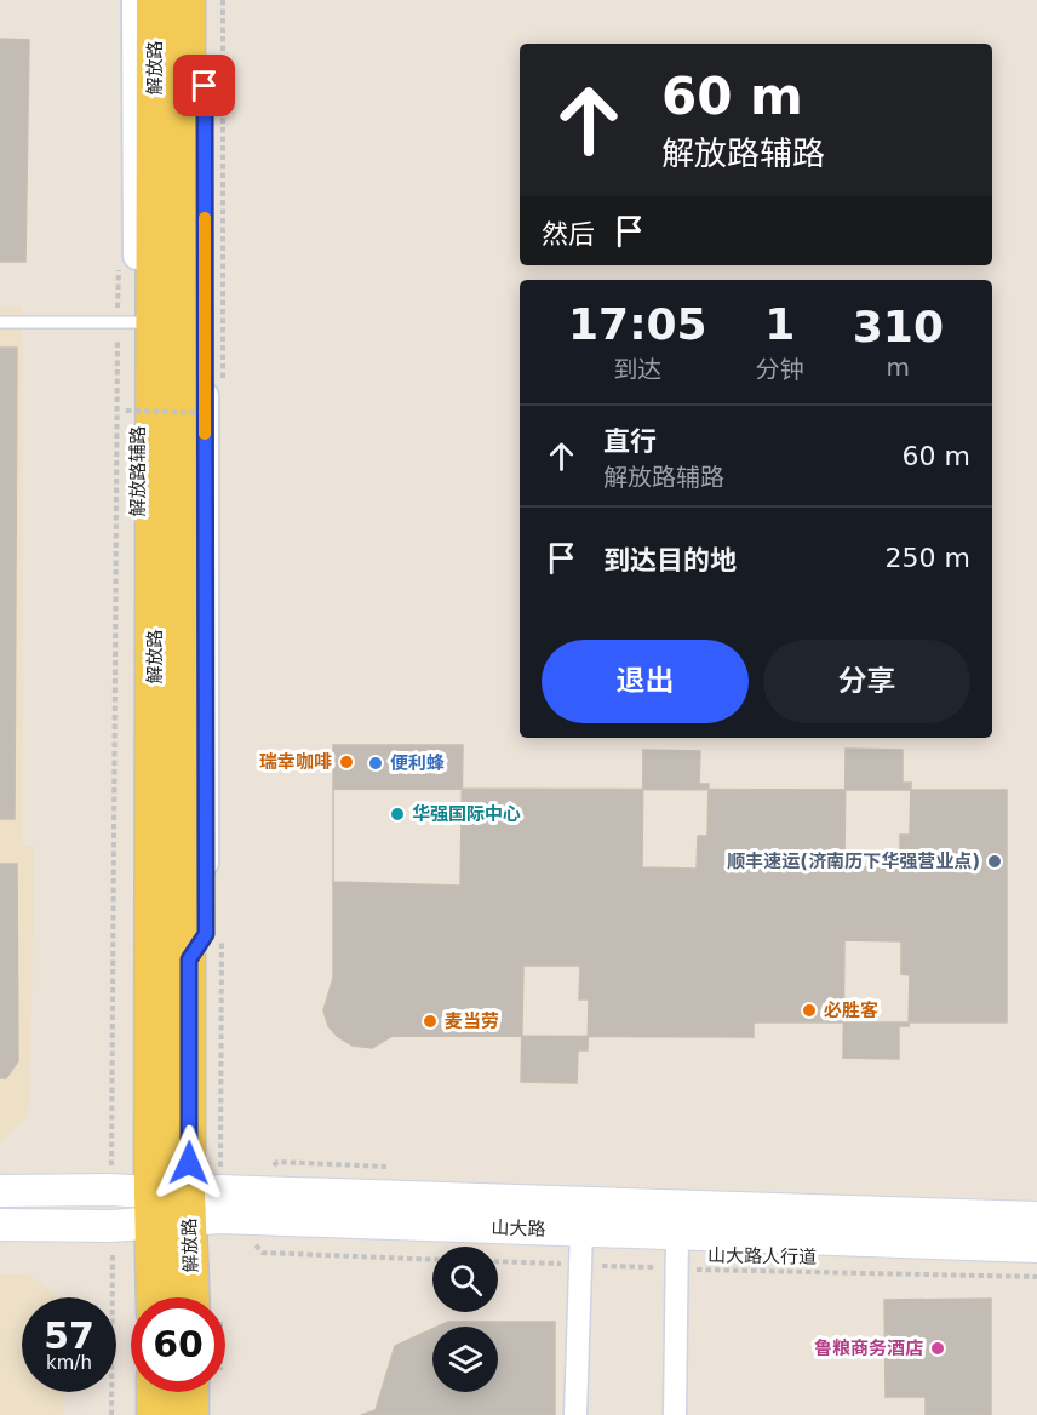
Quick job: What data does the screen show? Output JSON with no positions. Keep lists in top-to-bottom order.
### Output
{
  "streets": {
    "main road": ["解放路", "山大路"],
    "street": ["解放路辅路"],
    "path": ["山大路人行道"]
  },
  "crossings": [
    ["解放路", "解放路辅路"],
    ["解放路", "山大路"]
  ],
  "places": [
    "瑞幸咖啡",
    "便利蜂",
    "华强国际中心",
    "顺丰速运(济南历下华强营业点)",
    "必胜客",
    "麦当劳",
    "鲁粮商务酒店"
  ],
  "page": {
    "turn": ["60 m", "解放路辅路"],
    "then": "然后",
    "eta": [
      "17:05",
      "到达",
      "1",
      "分钟",
      "310",
      "m"
    ],
    "list": [
      {
        "name": "直行",
        "note": "解放路辅路",
        "value": "60 m"
      },
      {
        "name": "到达目的地",
        "value": "250 m"
      }
    ],
    "buttons": ["退出", "分享"],
    "speed": "57 km/h",
    "limit": "60"
  }
}
